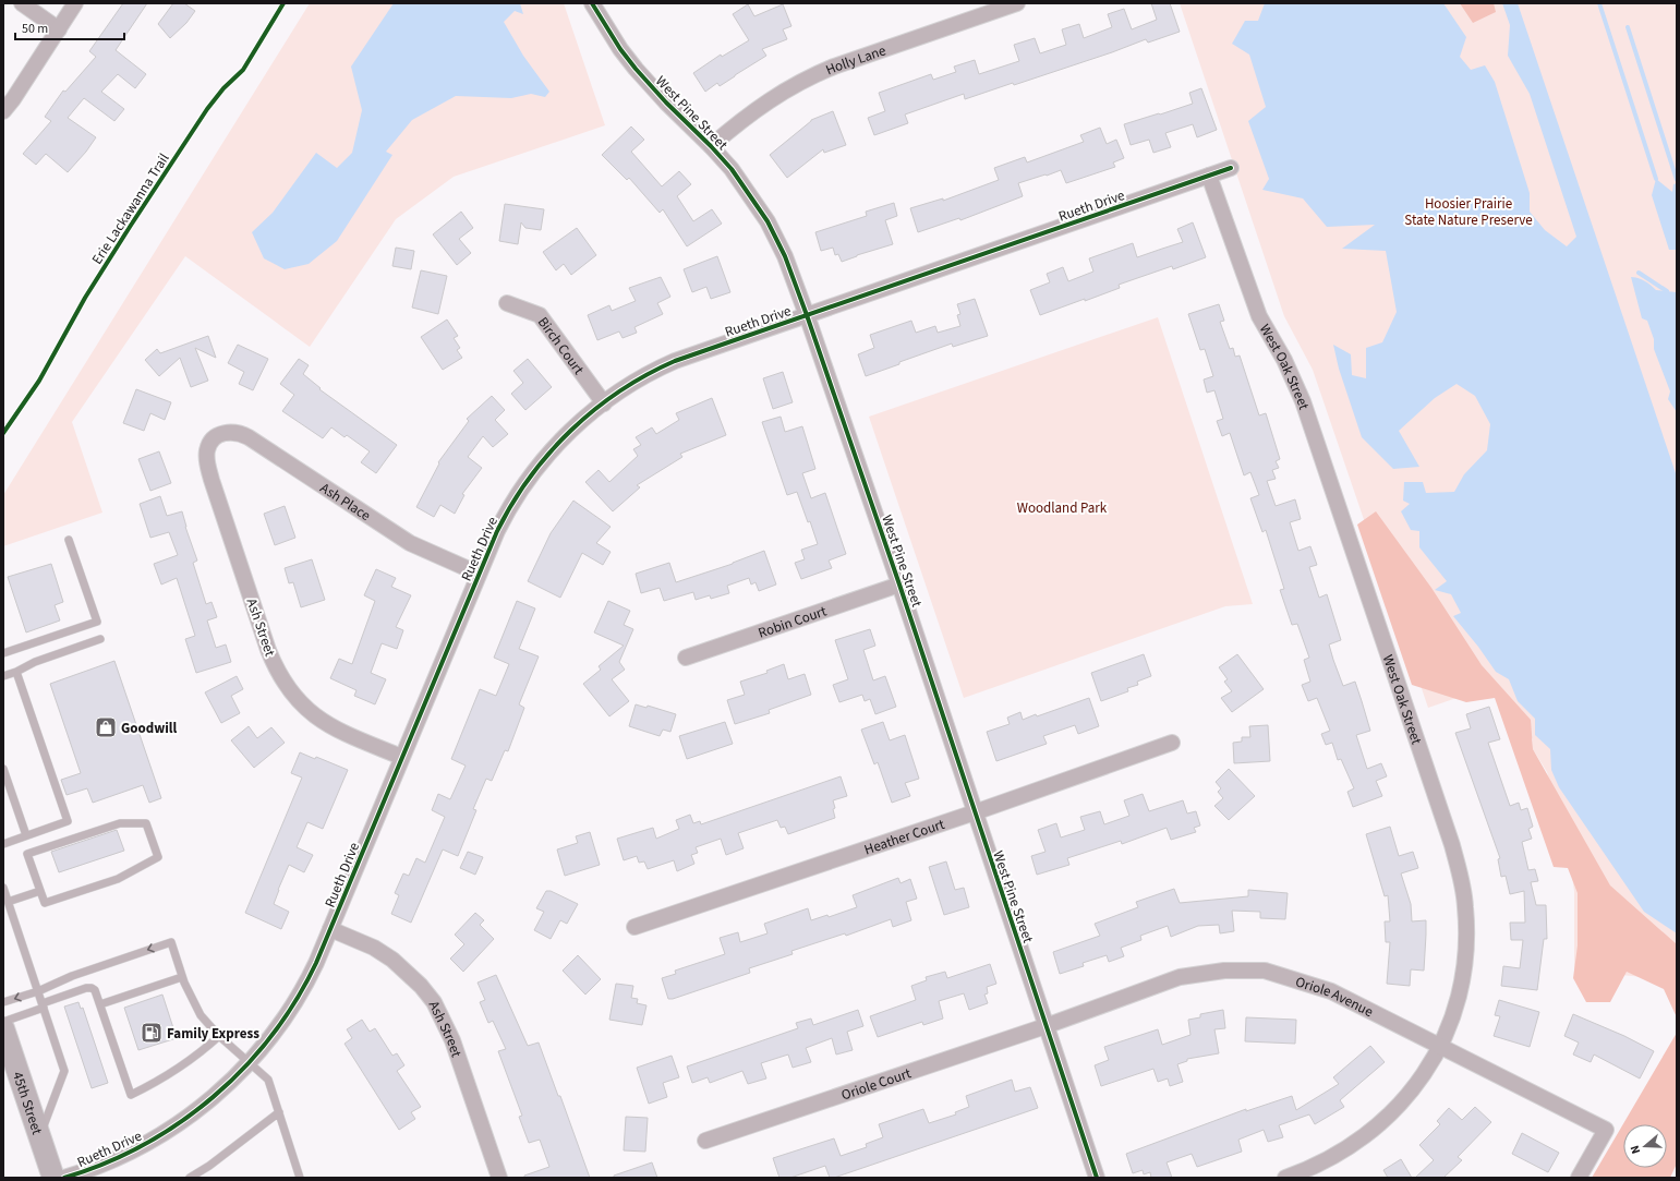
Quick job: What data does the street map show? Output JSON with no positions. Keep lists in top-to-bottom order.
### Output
{
  "streets": {
    "main road": ["45th Street"],
    "street": [
      "Holly Lane",
      "West Pine Street",
      "Rueth Drive",
      "Birch Court",
      "West Oak Street",
      "Ash Place",
      "Robin Court",
      "Ash Street",
      "Heather Court",
      "Oriole Avenue",
      "Oriole Court"
    ],
    "cycle path": ["Erie Lackawanna Trail"]
  },
  "crossings": [
    ["Holly Lane", "West Pine Street"],
    ["West Pine Street", "Rueth Drive"],
    ["West Pine Street", "Robin Court"],
    ["West Pine Street", "Heather Court"],
    ["West Pine Street", "Oriole Avenue"],
    ["West Pine Street", "Oriole Court"],
    ["Rueth Drive", "Birch Court"],
    ["Rueth Drive", "West Oak Street"],
    ["Rueth Drive", "Ash Place"],
    ["Rueth Drive", "Ash Street"],
    ["West Oak Street", "Oriole Avenue"],
    ["Ash Place", "Ash Street"],
    ["Oriole Avenue", "Oriole Court"]
  ],
  "parks": ["Hoosier Prairie State Nature Preserve", "Woodland Park"],
  "places": {
    "shop": ["Goodwill"],
    "fuel station": ["Family Express"]
  },
  "scale_bar": "50 m",
  "north": "left"
}
